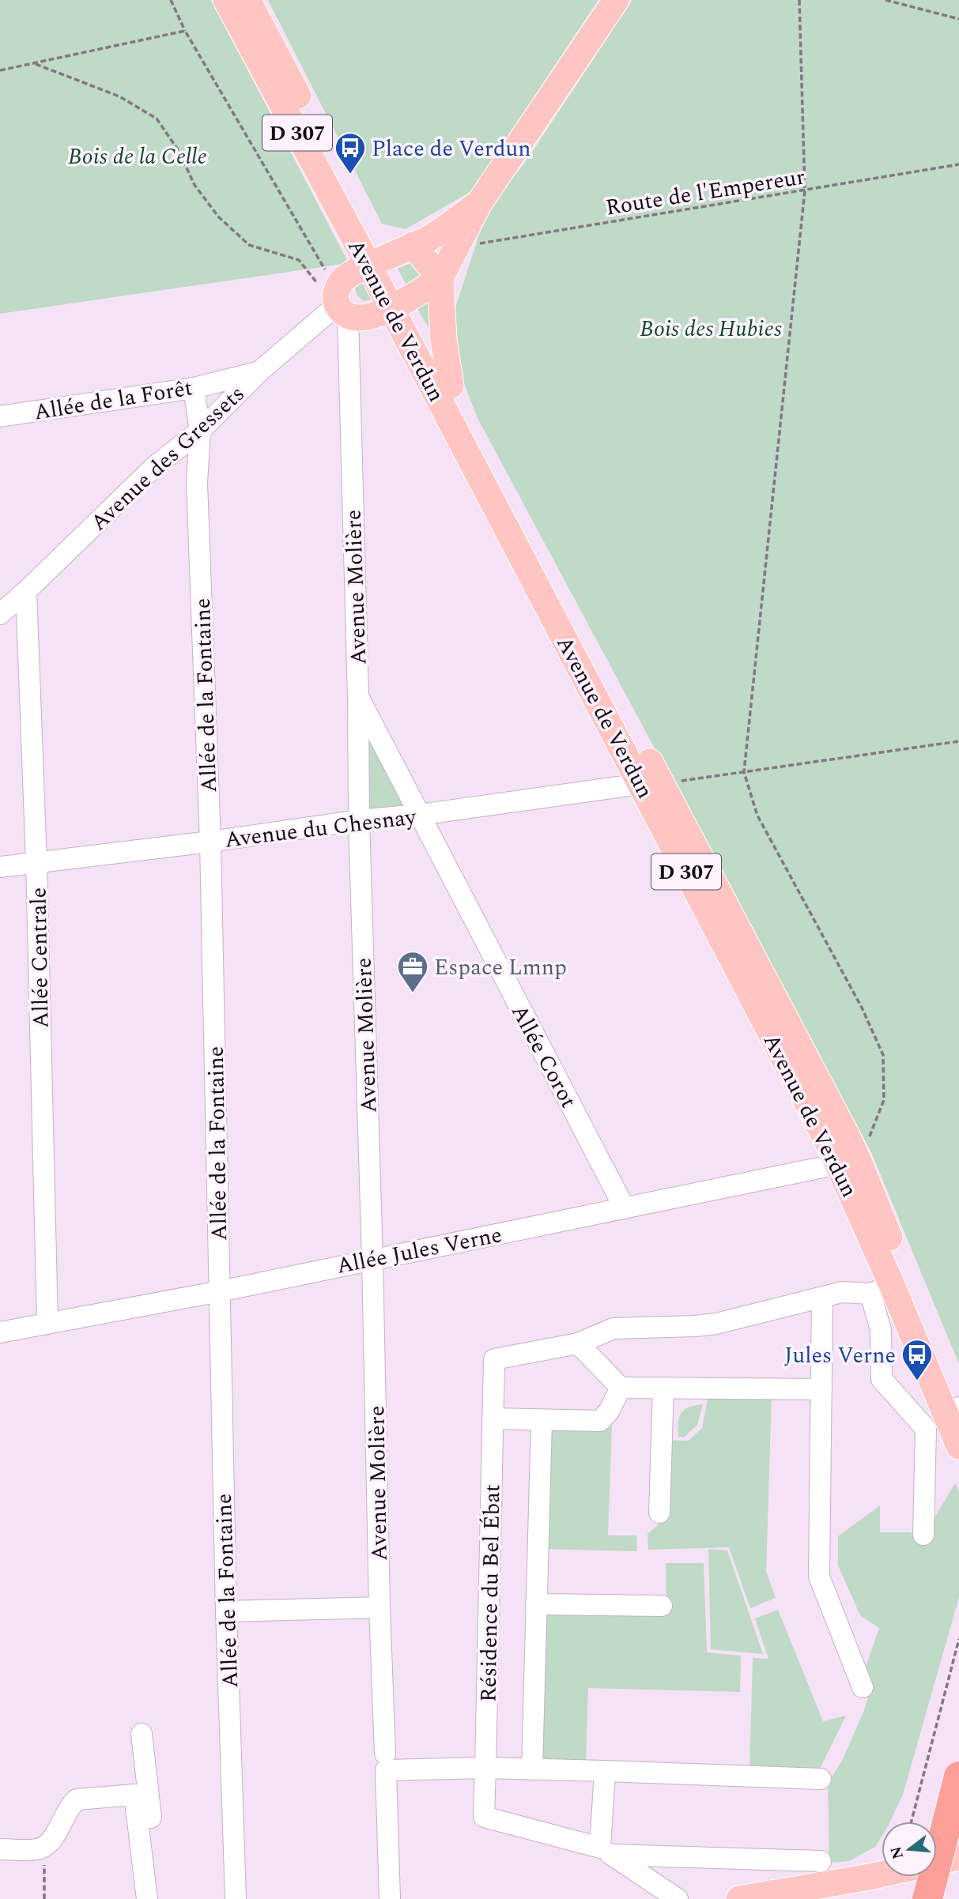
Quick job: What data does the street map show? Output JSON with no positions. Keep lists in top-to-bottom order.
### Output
{
  "streets": {
    "main road": ["D 307", "Avenue de Verdun"],
    "street": [
      "Allée de la Forêt",
      "Avenue des Gressets",
      "Avenue Molière",
      "Allée de la Fontaine",
      "Avenue du Chesnay",
      "Allée Centrale",
      "Allée Corot",
      "Allée Jules Verne",
      "Résidence du Bel Ébat"
    ],
    "path": ["Route de l'Empereur"]
  },
  "crossings": [
    ["Avenue de Verdun", "Avenue du Chesnay"],
    ["Avenue de Verdun", "Allée Jules Verne"],
    ["Avenue de Verdun", "Résidence du Bel Ébat"],
    ["Allée de la Forêt", "Avenue des Gressets"],
    ["Allée de la Forêt", "Allée de la Fontaine"],
    ["Avenue des Gressets", "Avenue Molière"],
    ["Avenue des Gressets", "Allée de la Fontaine"],
    ["Avenue des Gressets", "Allée Centrale"],
    ["Avenue Molière", "Avenue du Chesnay"],
    ["Avenue Molière", "Allée Corot"],
    ["Avenue Molière", "Allée Jules Verne"],
    ["Allée de la Fontaine", "Avenue du Chesnay"],
    ["Allée de la Fontaine", "Allée Jules Verne"],
    ["Avenue du Chesnay", "Allée Centrale"],
    ["Avenue du Chesnay", "Allée Corot"],
    ["Allée Centrale", "Allée Jules Verne"],
    ["Allée Corot", "Allée Jules Verne"]
  ],
  "parks": ["Bois de la Celle", "Bois des Hubies"],
  "places": {
    "bus stop": ["Place de Verdun", "Jules Verne"],
    "office": ["Espace Lmnp"]
  },
  "north": "left"
}
